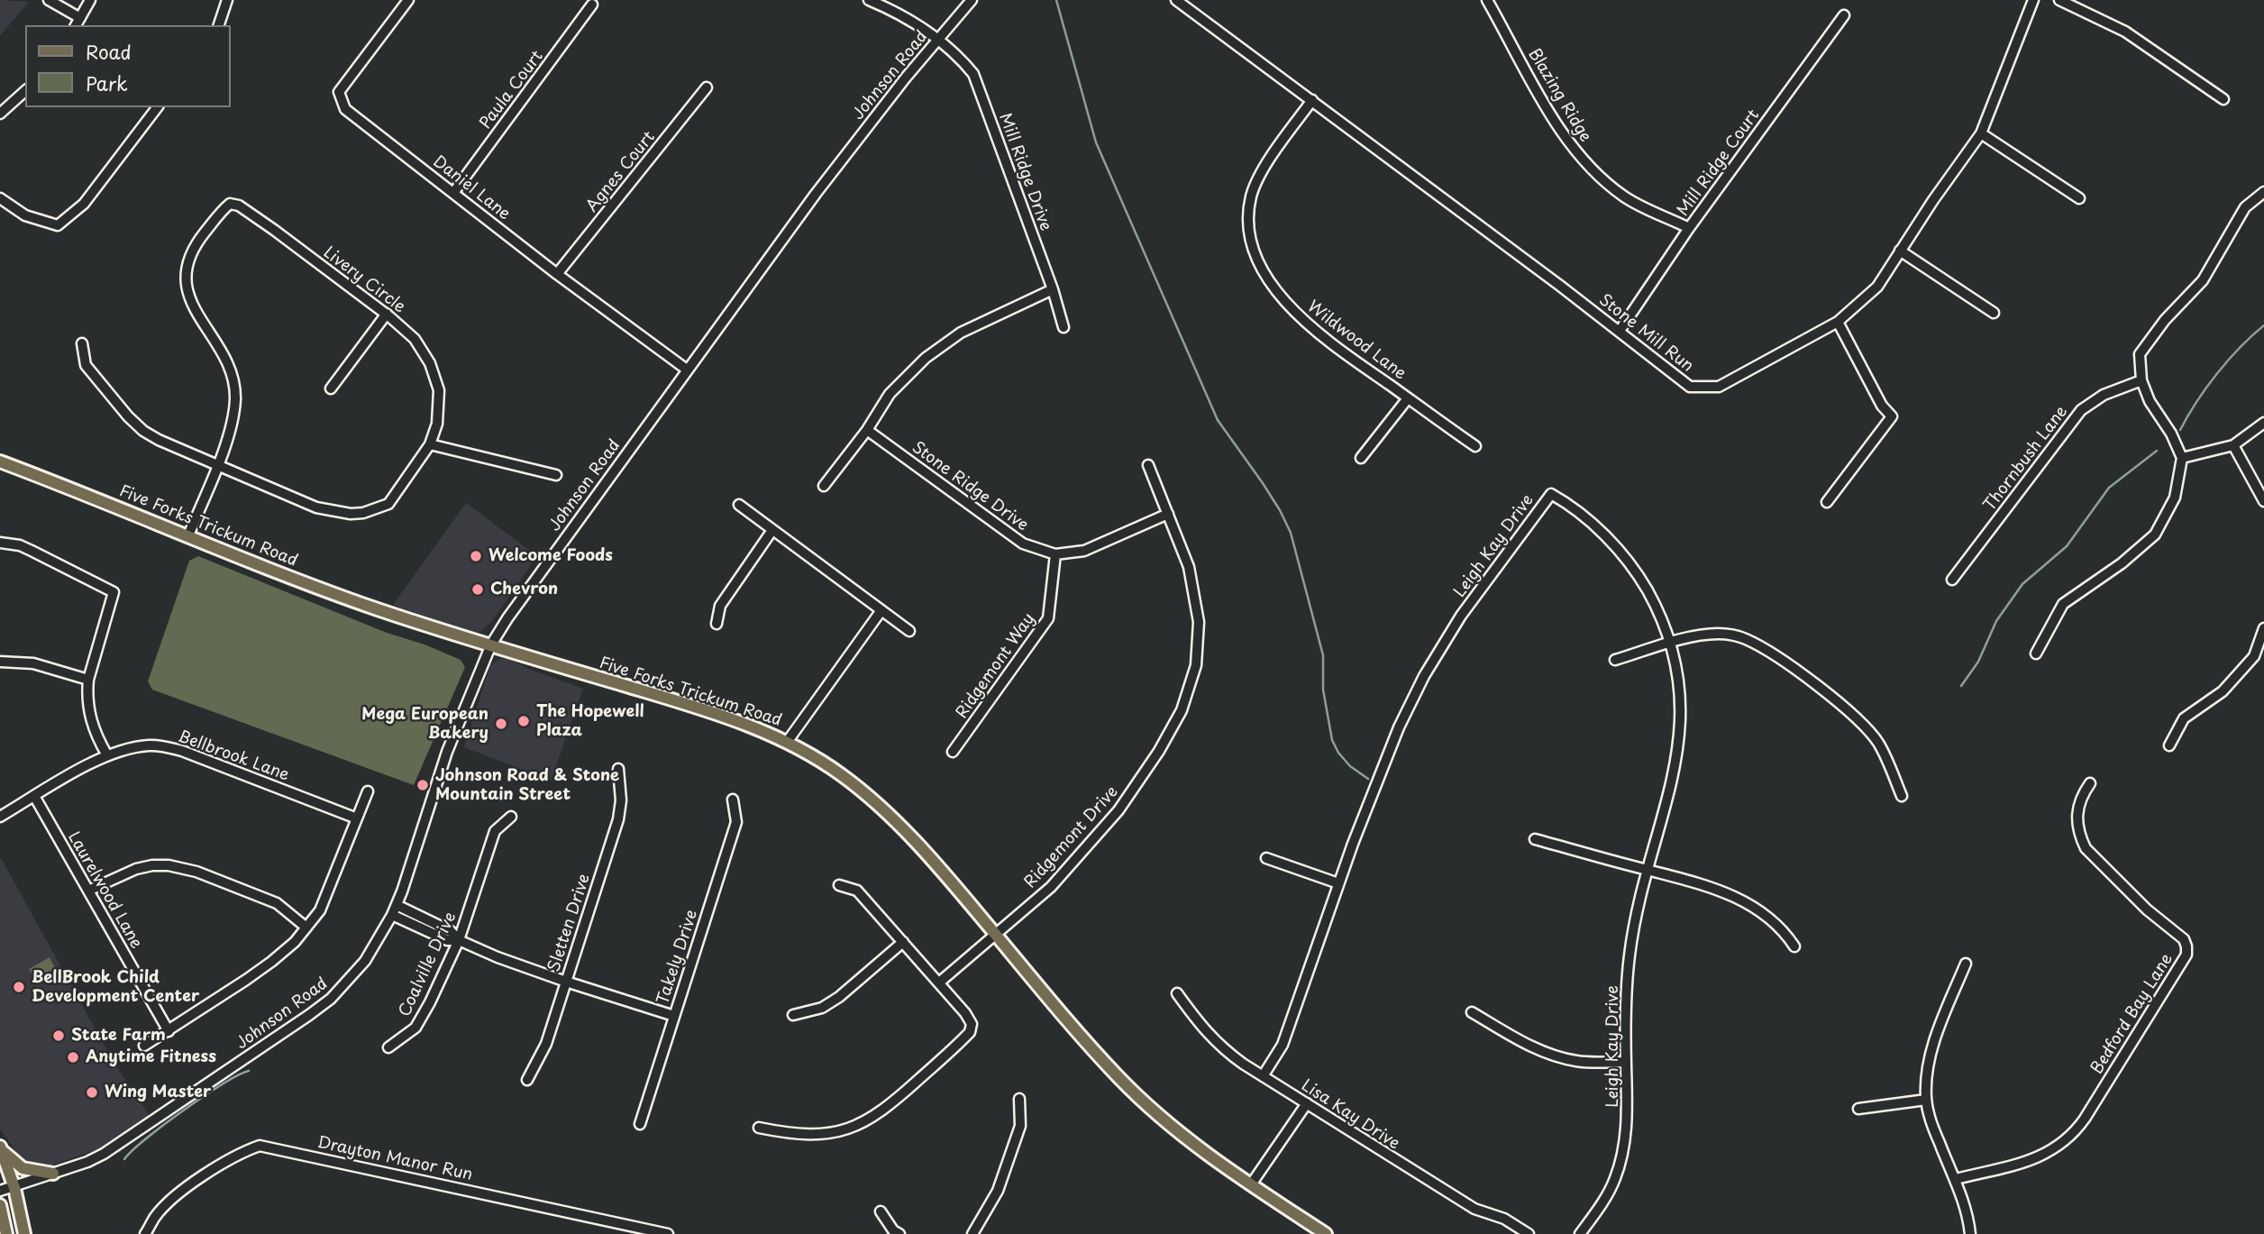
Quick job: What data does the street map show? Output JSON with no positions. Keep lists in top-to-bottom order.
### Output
{
  "streets": {
    "main road": ["Five Forks Trickum Road"],
    "street": [
      "Johnson Road",
      "Paula Court",
      "Blazing Ridge",
      "Mill Ridge Court",
      "Agnes Court",
      "Mill Ridge Drive",
      "Daniel Lane",
      "Livery Circle",
      "Stone Mill Run",
      "Wildwood Lane",
      "Thornbush Lane",
      "Stone Ridge Drive",
      "Leigh Kay Drive",
      "Ridgemont Way",
      "Bellbrook Lane",
      "Ridgemont Drive",
      "Laurelwood Lane",
      "Sletten Drive",
      "Takely Drive",
      "Coalville Drive",
      "Bedford Bay Lane",
      "Lisa Kay Drive",
      "Drayton Manor Run"
    ]
  },
  "crossings": [
    ["Johnson Road", "Mill Ridge Drive"],
    ["Johnson Road", "Daniel Lane"],
    ["Johnson Road", "Five Forks Trickum Road"],
    ["Paula Court", "Daniel Lane"],
    ["Blazing Ridge", "Mill Ridge Court"],
    ["Mill Ridge Court", "Stone Mill Run"],
    ["Agnes Court", "Daniel Lane"],
    ["Livery Circle", "Five Forks Trickum Road"],
    ["Stone Mill Run", "Wildwood Lane"],
    ["Stone Ridge Drive", "Ridgemont Way"],
    ["Stone Ridge Drive", "Ridgemont Drive"],
    ["Five Forks Trickum Road", "Ridgemont Drive"],
    ["Leigh Kay Drive", "Lisa Kay Drive"],
    ["Bellbrook Lane", "Laurelwood Lane"]
  ],
  "places": [
    "Welcome Foods",
    "Chevron",
    "The Hopewell Plaza",
    "Mega European Bakery",
    "Johnson Road & Stone Mountain Street",
    "BellBrook Child Development Center",
    "State Farm",
    "Anytime Fitness",
    "Wing Master"
  ],
  "legend": ["Road", "Park"]
}
